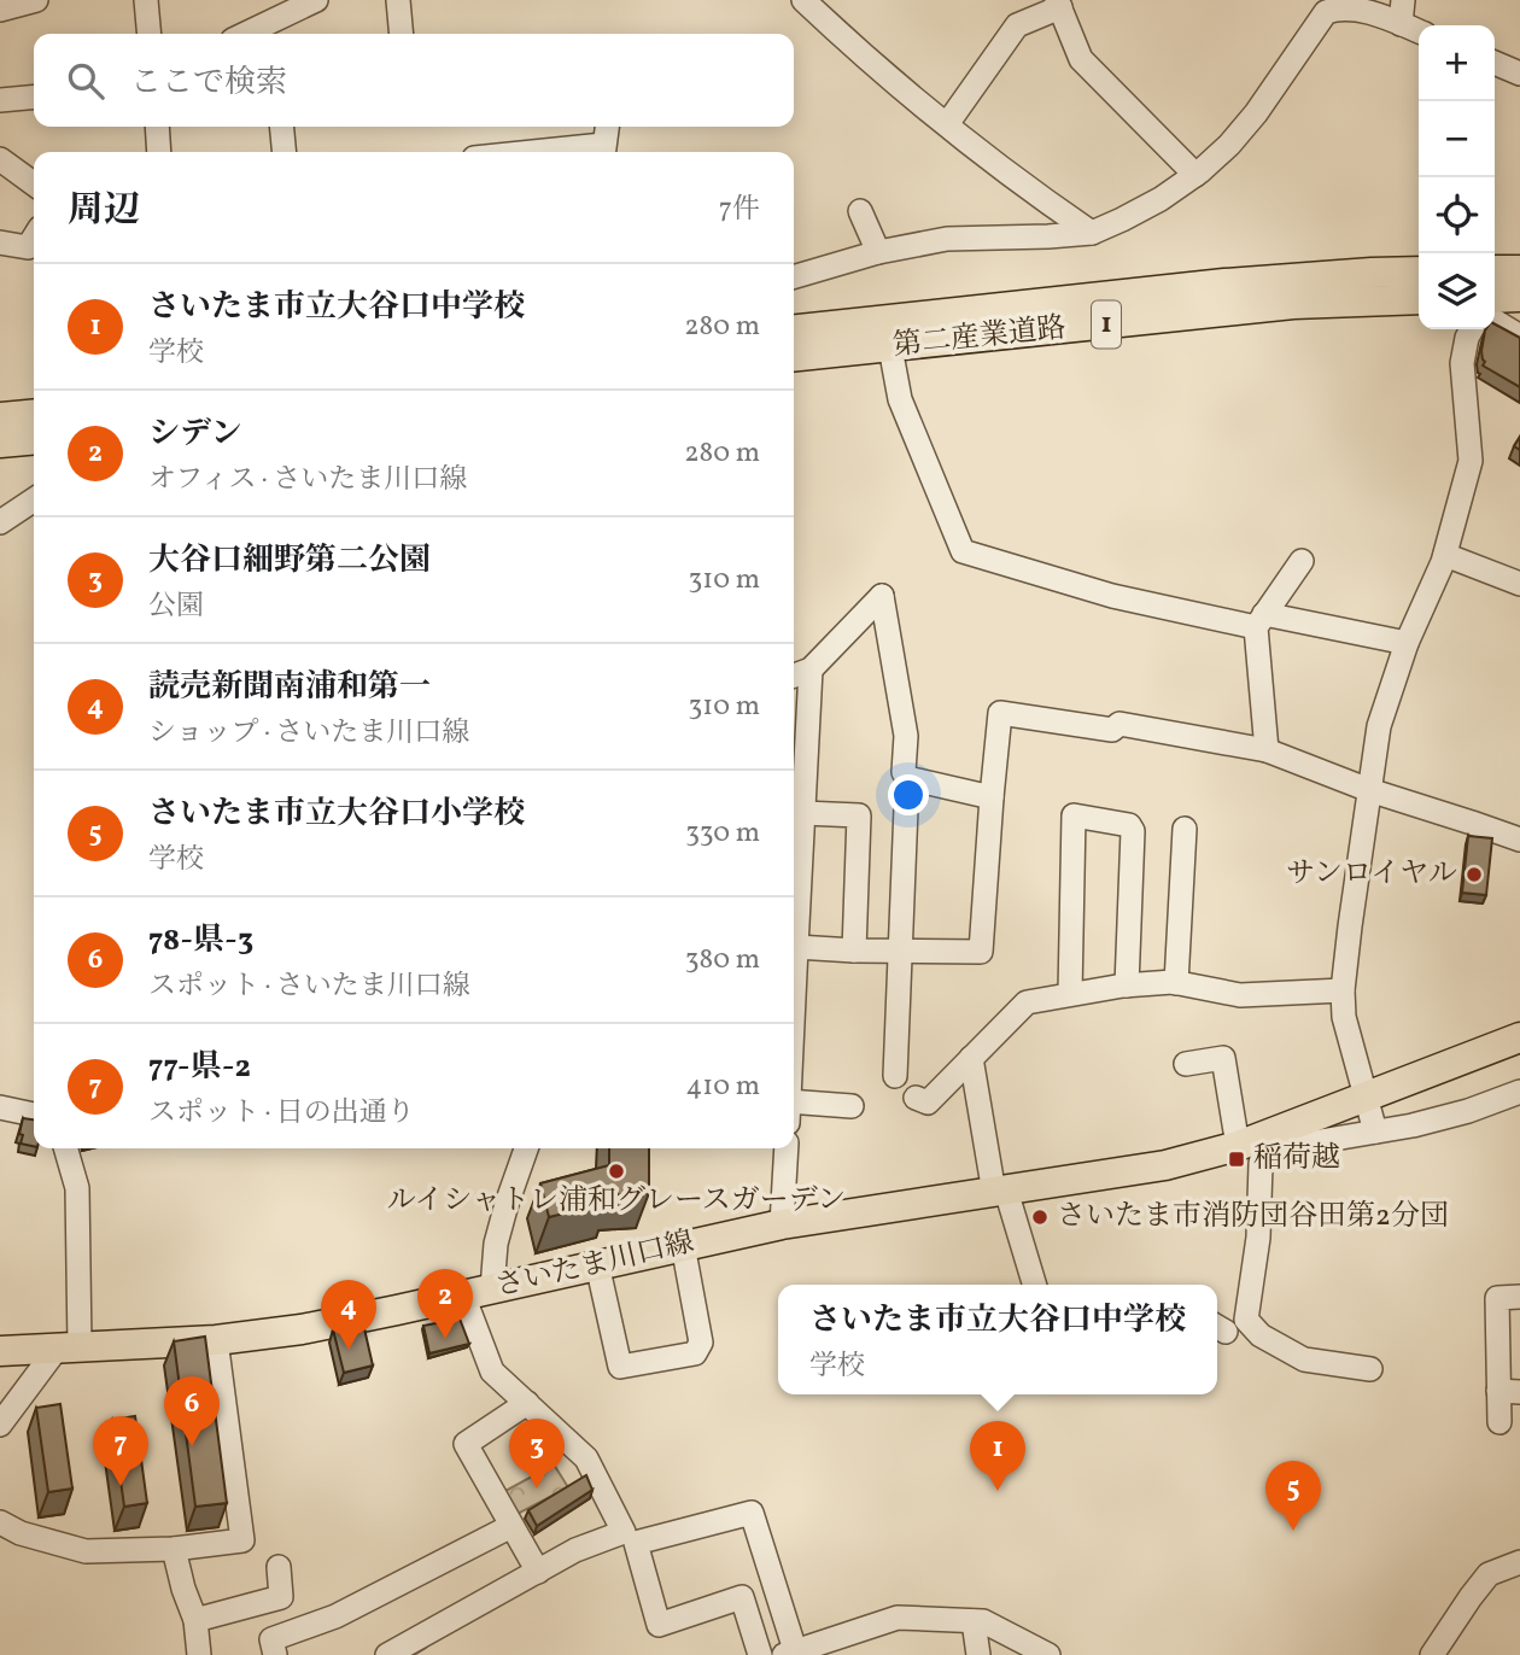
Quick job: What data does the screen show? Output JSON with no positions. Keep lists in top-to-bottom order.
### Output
{
  "streets": {
    "main road": ["1", "第二産業道路", "さいたま川口線"]
  },
  "places": {
    "other": ["サンロイヤル", "ルイシャトレ浦和グレースガーデン", "さいたま市消防団谷田第2分団"],
    "transit": ["稲荷越"]
  },
  "page": {
    "map_buttons": ["+", "−"],
    "search": "ここで検索",
    "heading": ["周辺", "7件"],
    "list": [
      {
        "mark": "1",
        "name": "さいたま市立大谷口中学校",
        "note": "学校",
        "value": "280 m"
      },
      {
        "mark": "2",
        "name": "シデン",
        "note": "オフィス · さいたま川口線",
        "value": "280 m"
      },
      {
        "mark": "3",
        "name": "大谷口細野第二公園",
        "note": "公園",
        "value": "310 m"
      },
      {
        "mark": "4",
        "name": "読売新聞南浦和第一",
        "note": "ショップ · さいたま川口線",
        "value": "310 m"
      },
      {
        "mark": "5",
        "name": "さいたま市立大谷口小学校",
        "note": "学校",
        "value": "330 m"
      },
      {
        "mark": "6",
        "name": "78-県-3",
        "note": "スポット · さいたま川口線",
        "value": "380 m"
      },
      {
        "mark": "7",
        "name": "77-県-2",
        "note": "スポット · 日の出通り",
        "value": "410 m"
      }
    ],
    "pins": [
      "2",
      "4",
      "6",
      "7",
      "3",
      "1",
      "5"
    ],
    "popup": ["さいたま市立大谷口中学校", "学校"]
  }
}
